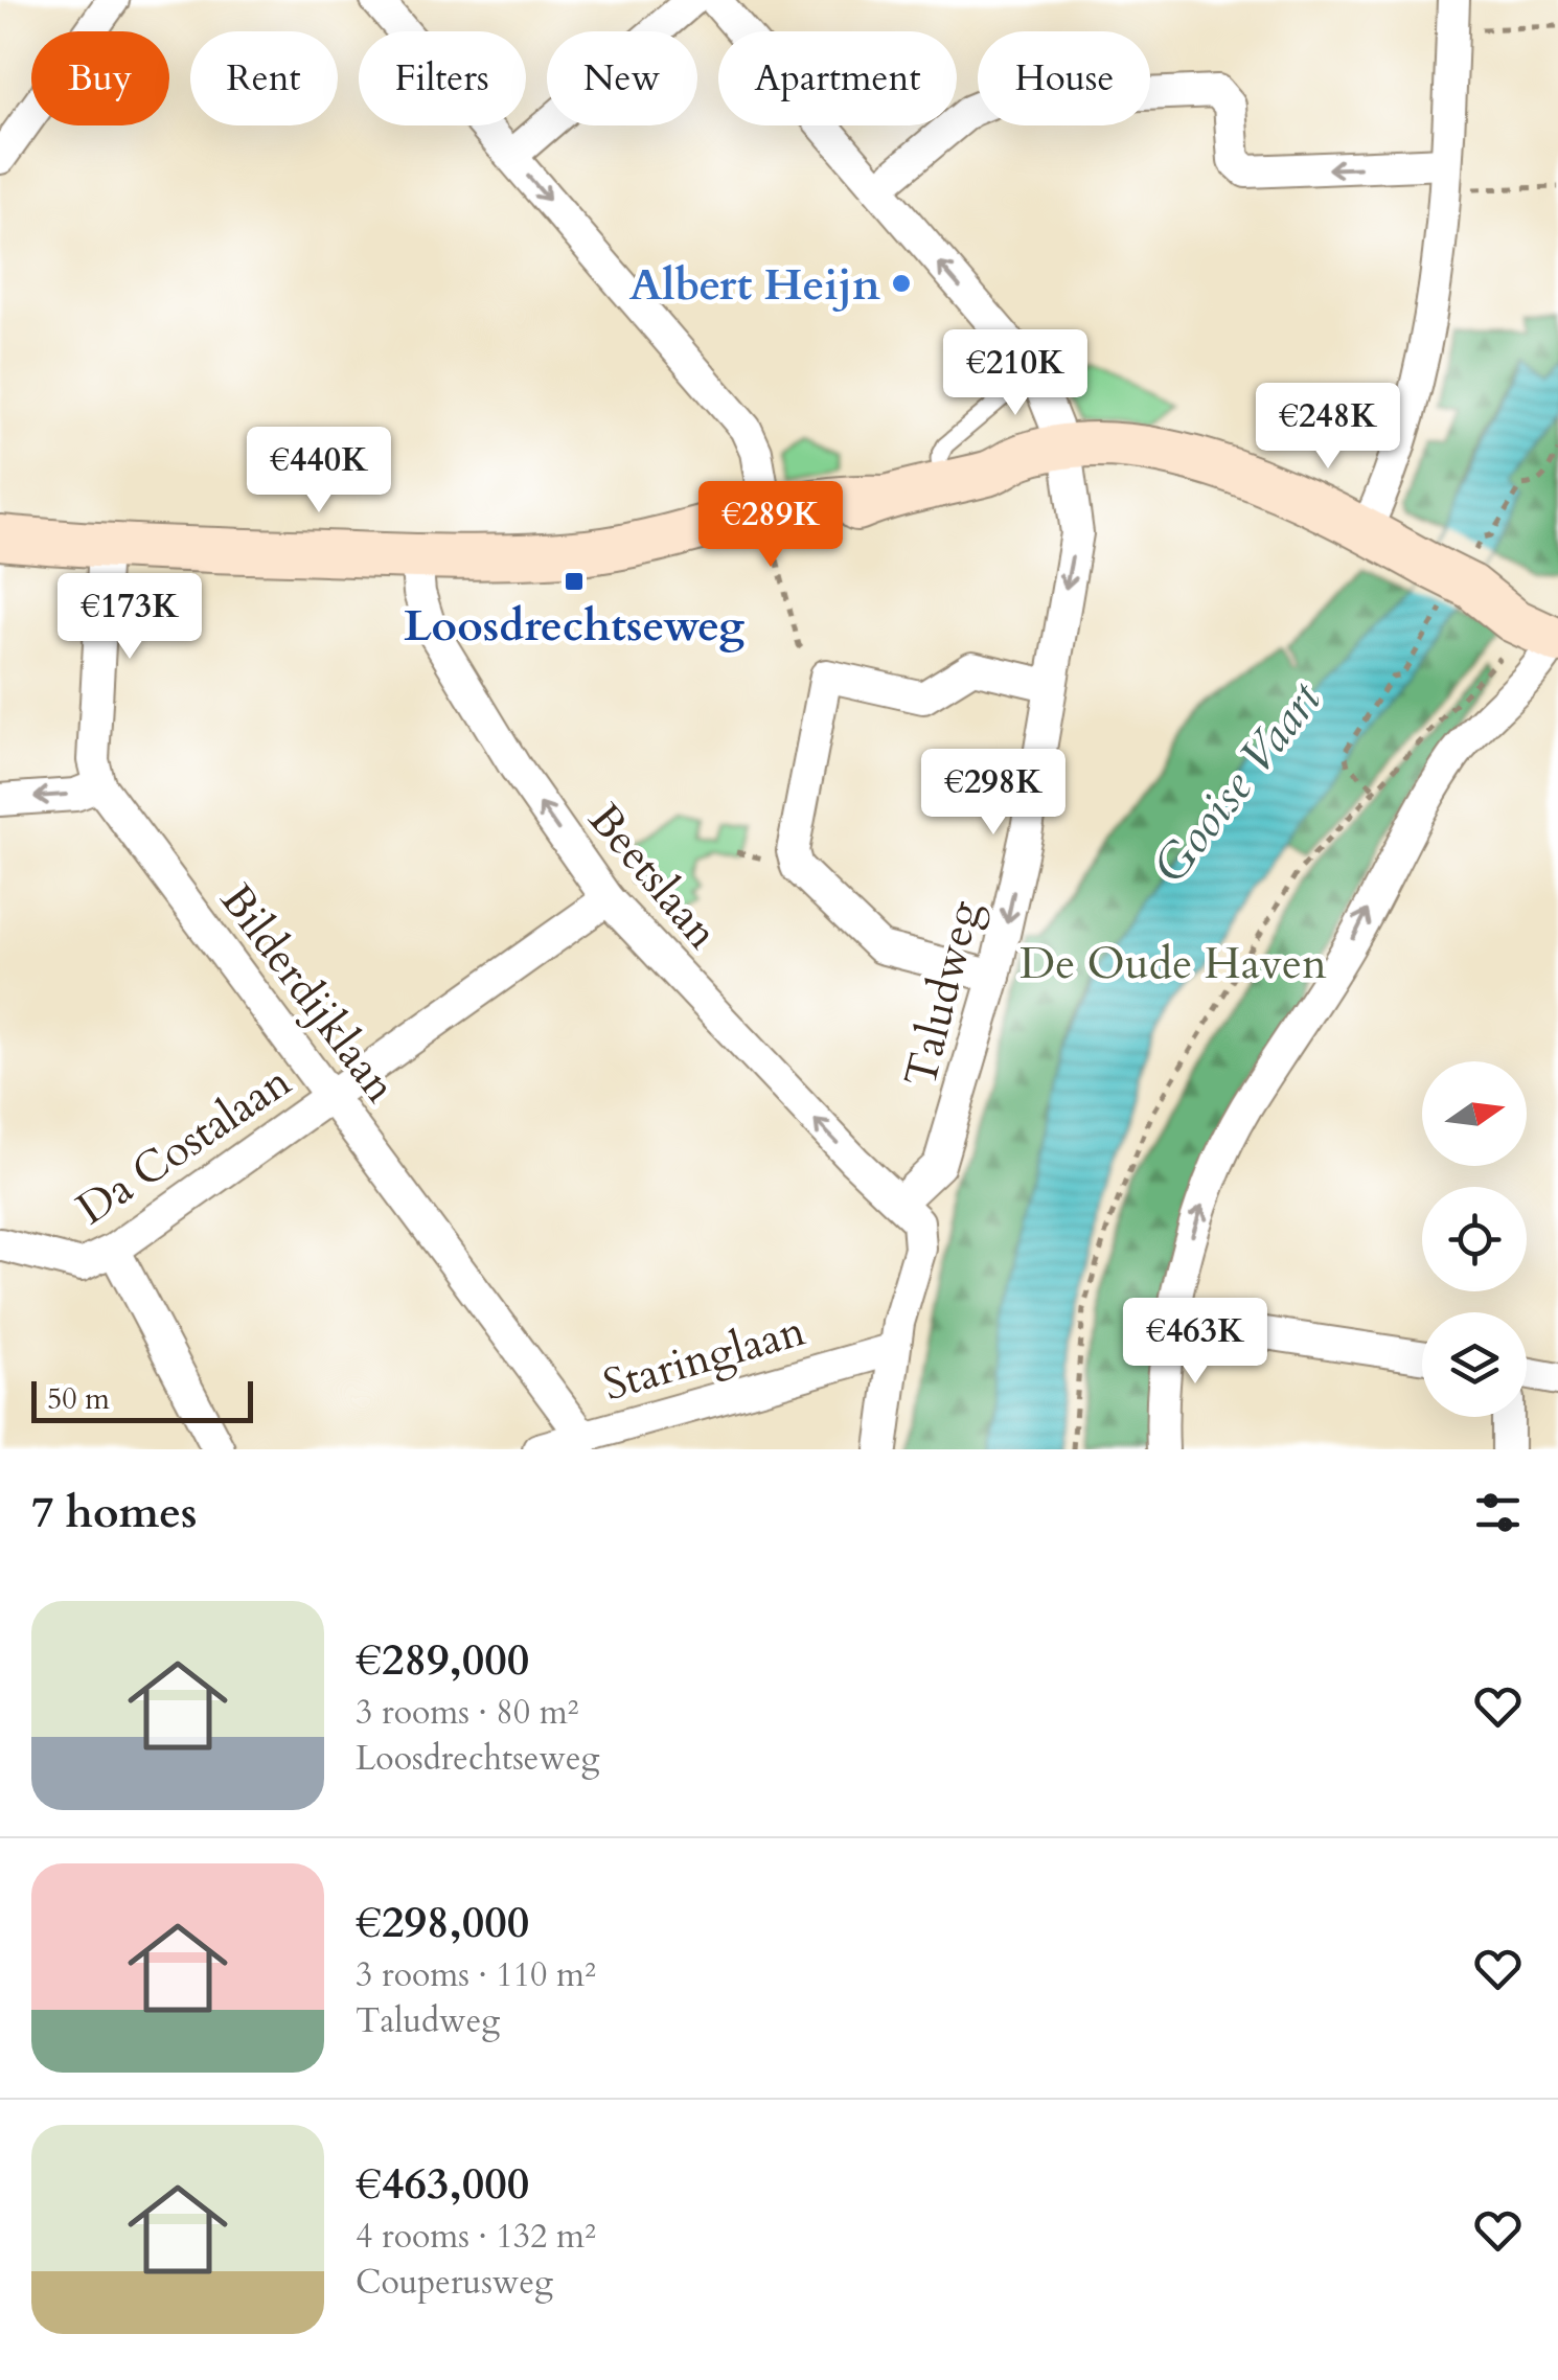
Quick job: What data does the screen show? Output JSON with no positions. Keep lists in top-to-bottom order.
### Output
{
  "streets": {
    "street": [
      "Beetslaan",
      "Bilderdijklaan",
      "Taludweg",
      "Da Costalaan",
      "Staringlaan"
    ]
  },
  "crossings": [
    ["Beetslaan", "Taludweg"],
    ["Beetslaan", "Da Costalaan"],
    ["Bilderdijklaan", "Da Costalaan"],
    ["Bilderdijklaan", "Staringlaan"]
  ],
  "one_way": ["Beetslaan"],
  "water": ["Gooise Vaart"],
  "parks": ["De Oude Haven"],
  "places": {
    "other": ["Albert Heijn"],
    "transit": ["Loosdrechtseweg"]
  },
  "scale_bar": "50 m",
  "north": "right",
  "page": {
    "chip": [
      "Buy",
      "Rent",
      "Filters",
      "New",
      "Apartment",
      "House"
    ],
    "price": [
      "€210K",
      "€248K",
      "€440K",
      "€289K",
      "€173K",
      "€298K",
      "€463K"
    ],
    "scale": "50 m",
    "heading": "7 homes",
    "list": [
      {
        "name": "€289,000",
        "note": "3 rooms · 80 m² · Loosdrechtseweg"
      },
      {
        "name": "€298,000",
        "note": "3 rooms · 110 m² · Taludweg"
      },
      {
        "name": "€463,000",
        "note": "4 rooms · 132 m² · Couperusweg"
      }
    ]
  }
}
